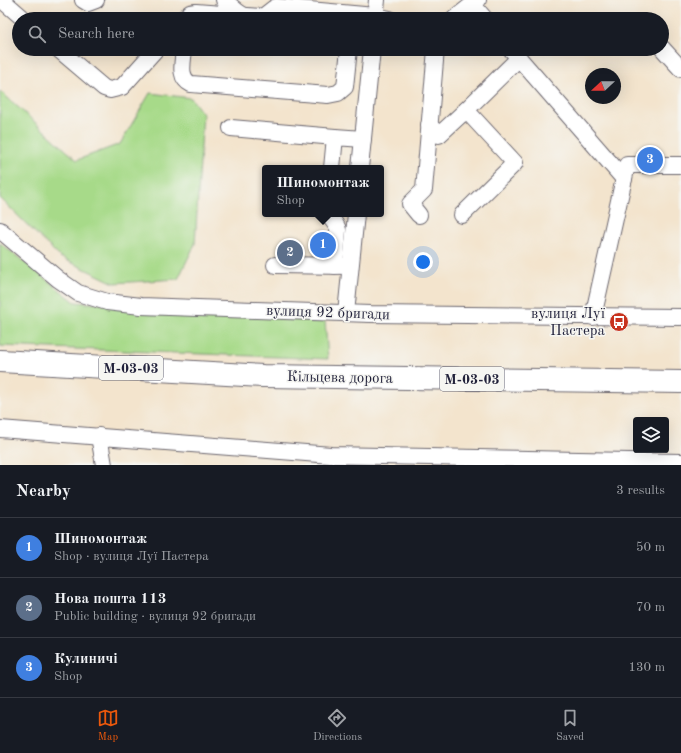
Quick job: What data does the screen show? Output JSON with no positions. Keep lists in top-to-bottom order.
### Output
{
  "streets": {
    "highway": ["М-03-03", "Кільцева дорога"],
    "street": ["вулиця 92 бригади"]
  },
  "places": {
    "bus stop": ["вулиця Луї Пастера"]
  },
  "north": "left",
  "page": {
    "search": "Search here",
    "pins": ["3", "1", "2"],
    "popup": ["Шиномонтаж", "Shop"],
    "heading": ["Nearby", "3 results"],
    "list": [
      {
        "mark": "1",
        "name": "Шиномонтаж",
        "note": "Shop · вулиця Луї Пастера",
        "value": "50 m"
      },
      {
        "mark": "2",
        "name": "Нова пошта 113",
        "note": "Public building · вулиця 92 бригади",
        "value": "70 m"
      },
      {
        "mark": "3",
        "name": "Кулиничі",
        "note": "Shop",
        "value": "130 m"
      }
    ],
    "nav": ["Map", "Directions", "Saved"]
  }
}
